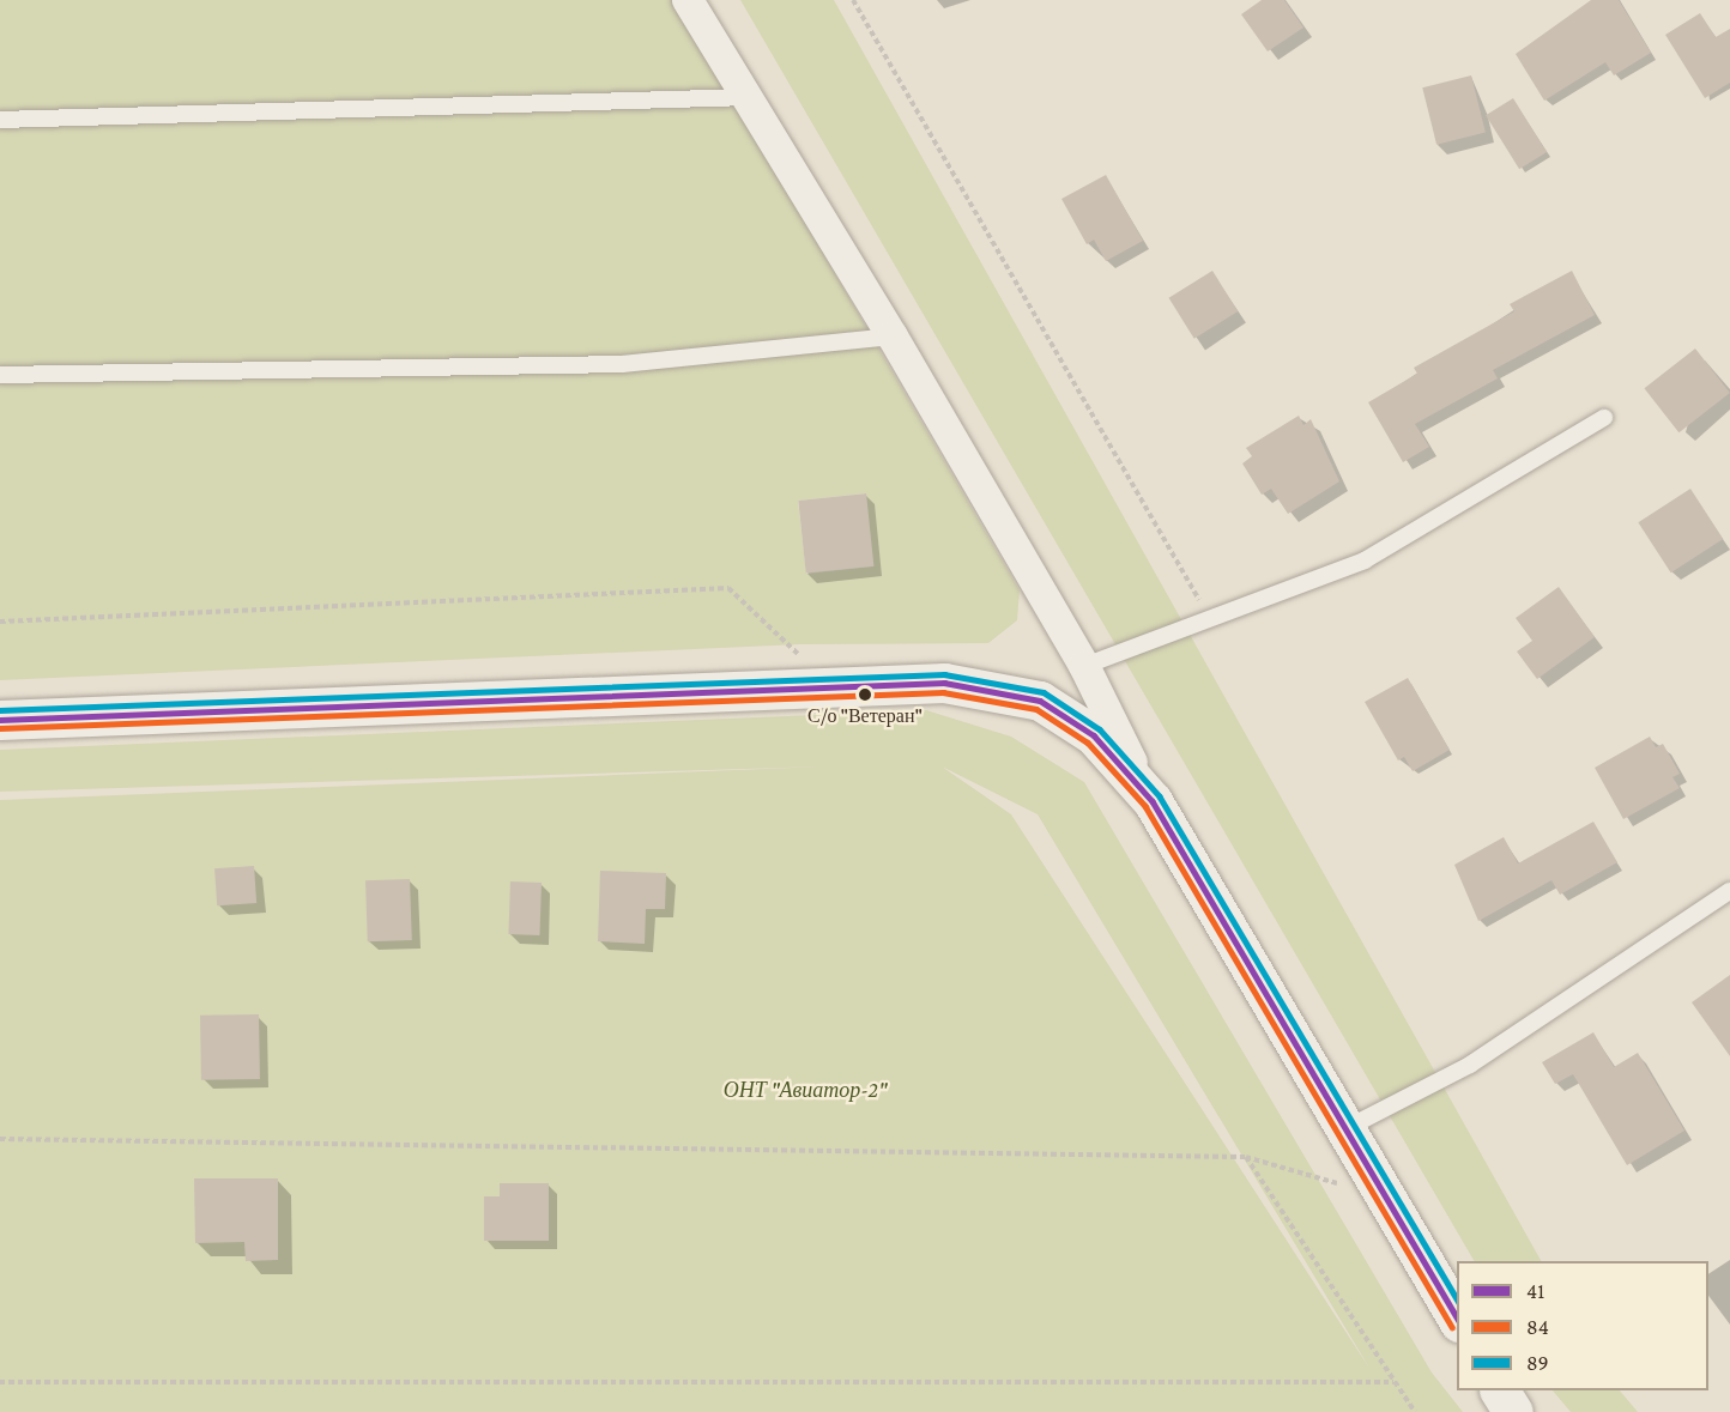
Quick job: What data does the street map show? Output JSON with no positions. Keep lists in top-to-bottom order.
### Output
{
  "parks": ["ОНТ \"Авиатор-2\""],
  "places": ["С/о \"Ветеран\""],
  "lines": ["transit line 89", "transit line 41", "transit line 84"],
  "legend": ["41", "84", "89"]
}
